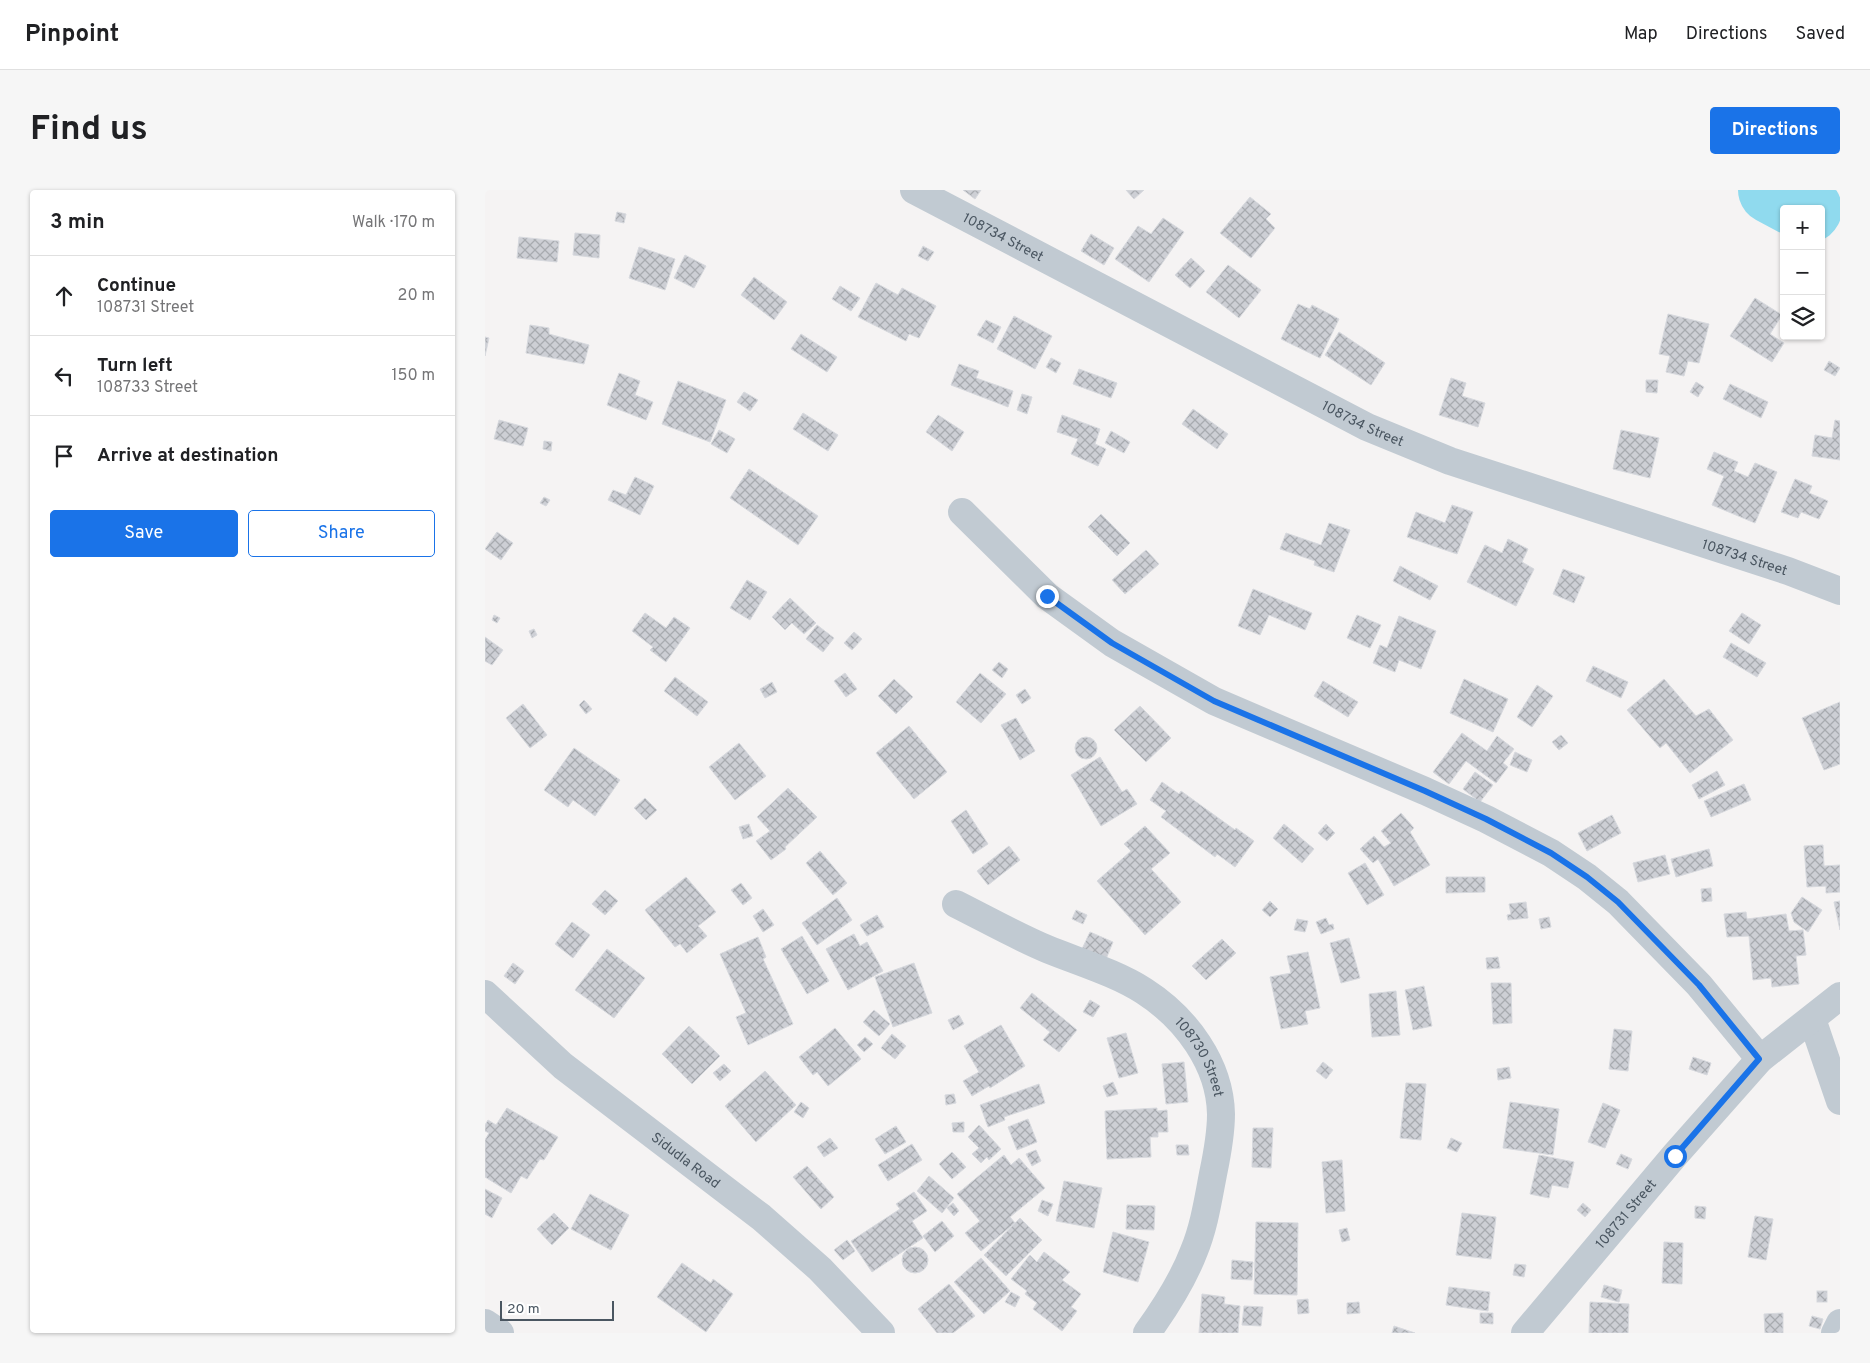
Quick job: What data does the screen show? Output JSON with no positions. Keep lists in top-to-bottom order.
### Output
{
  "streets": {
    "street": [
      "108734 Street",
      "108730 Street",
      "Sidudla Road",
      "108731 Street"
    ]
  },
  "scale_bar": "20 m",
  "page": {
    "header": "Pinpoint",
    "nav": ["Map", "Directions", "Saved"],
    "buttons": [
      "Directions",
      ["Save", "Share"]
    ],
    "title": "Find us",
    "heading": ["3 min", "Walk · 170 m"],
    "map_buttons": ["+", "−"],
    "list": [
      ["Continue", "108731 Street", "20 m"],
      ["Turn left", "108733 Street", "150 m"],
      "Arrive at destination"
    ],
    "scale": "20 m"
  }
}
